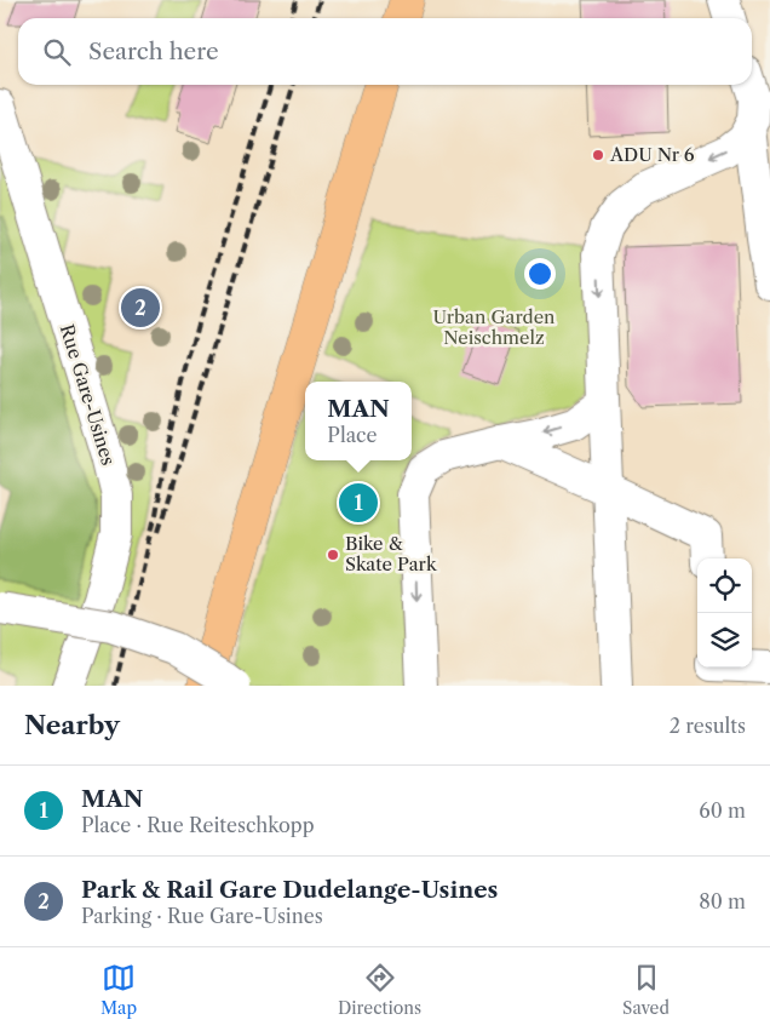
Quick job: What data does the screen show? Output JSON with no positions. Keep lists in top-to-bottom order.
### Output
{
  "streets": {
    "street": ["Rue Gare-Usines"]
  },
  "parks": ["Urban Garden Neischmelz"],
  "places": ["ADU Nr 6", "Bike & Skate Park"],
  "page": {
    "search": "Search here",
    "pins": ["2", "1"],
    "popup": ["MAN", "Place"],
    "heading": ["Nearby", "2 results"],
    "list": [
      {
        "mark": "1",
        "name": "MAN",
        "note": "Place · Rue Reiteschkopp",
        "value": "60 m"
      },
      {
        "mark": "2",
        "name": "Park & Rail Gare Dudelange-Usines",
        "note": "Parking · Rue Gare-Usines",
        "value": "80 m"
      }
    ],
    "nav": ["Map", "Directions", "Saved"]
  }
}
